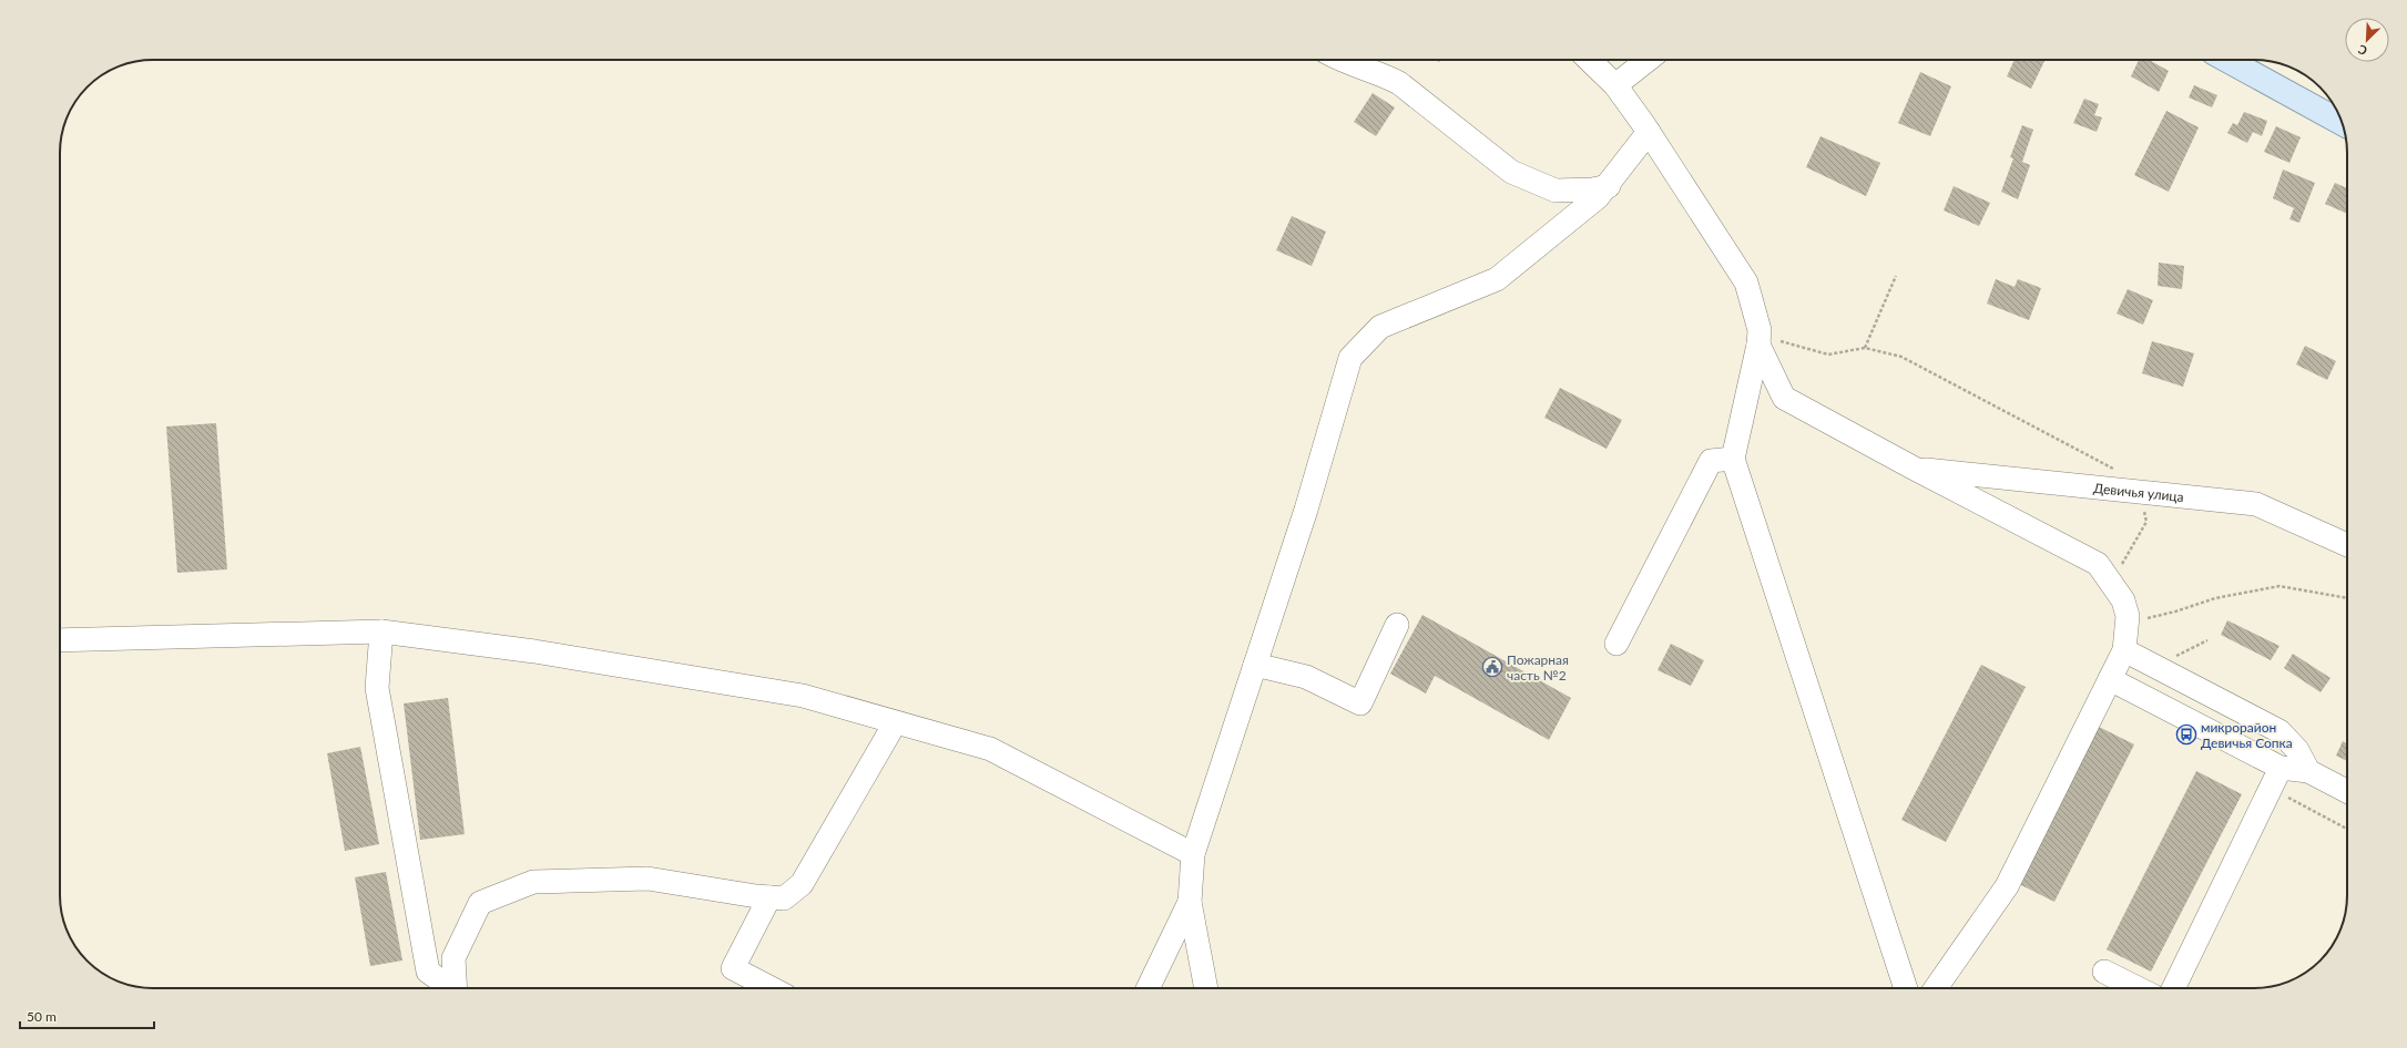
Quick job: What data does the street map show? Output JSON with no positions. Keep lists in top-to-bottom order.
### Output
{
  "streets": {
    "street": ["Девичья улица"]
  },
  "places": {
    "public building": ["Пожарная часть №2"],
    "bus stop": ["микрорайон Девичья Сопка"]
  },
  "scale_bar": "50 m",
  "north": "bottom left"
}
